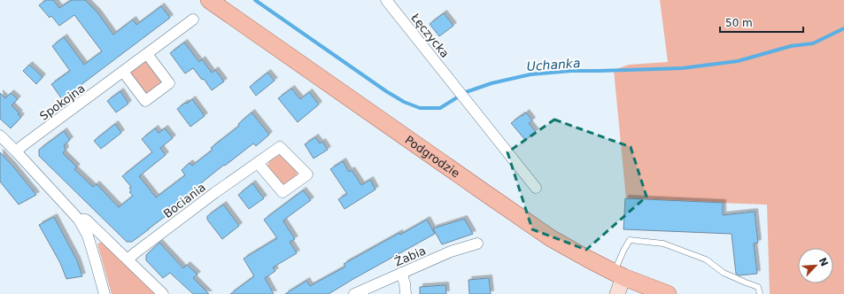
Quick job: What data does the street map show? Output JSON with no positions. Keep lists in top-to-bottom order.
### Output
{
  "streets": {
    "main road": ["Podgrodzie"],
    "street": [
      "Łęczycka",
      "Spokojna",
      "Bociania",
      "Żabia"
    ]
  },
  "water": ["Uchanka"],
  "scale_bar": "50 m",
  "north": "top right"
}
